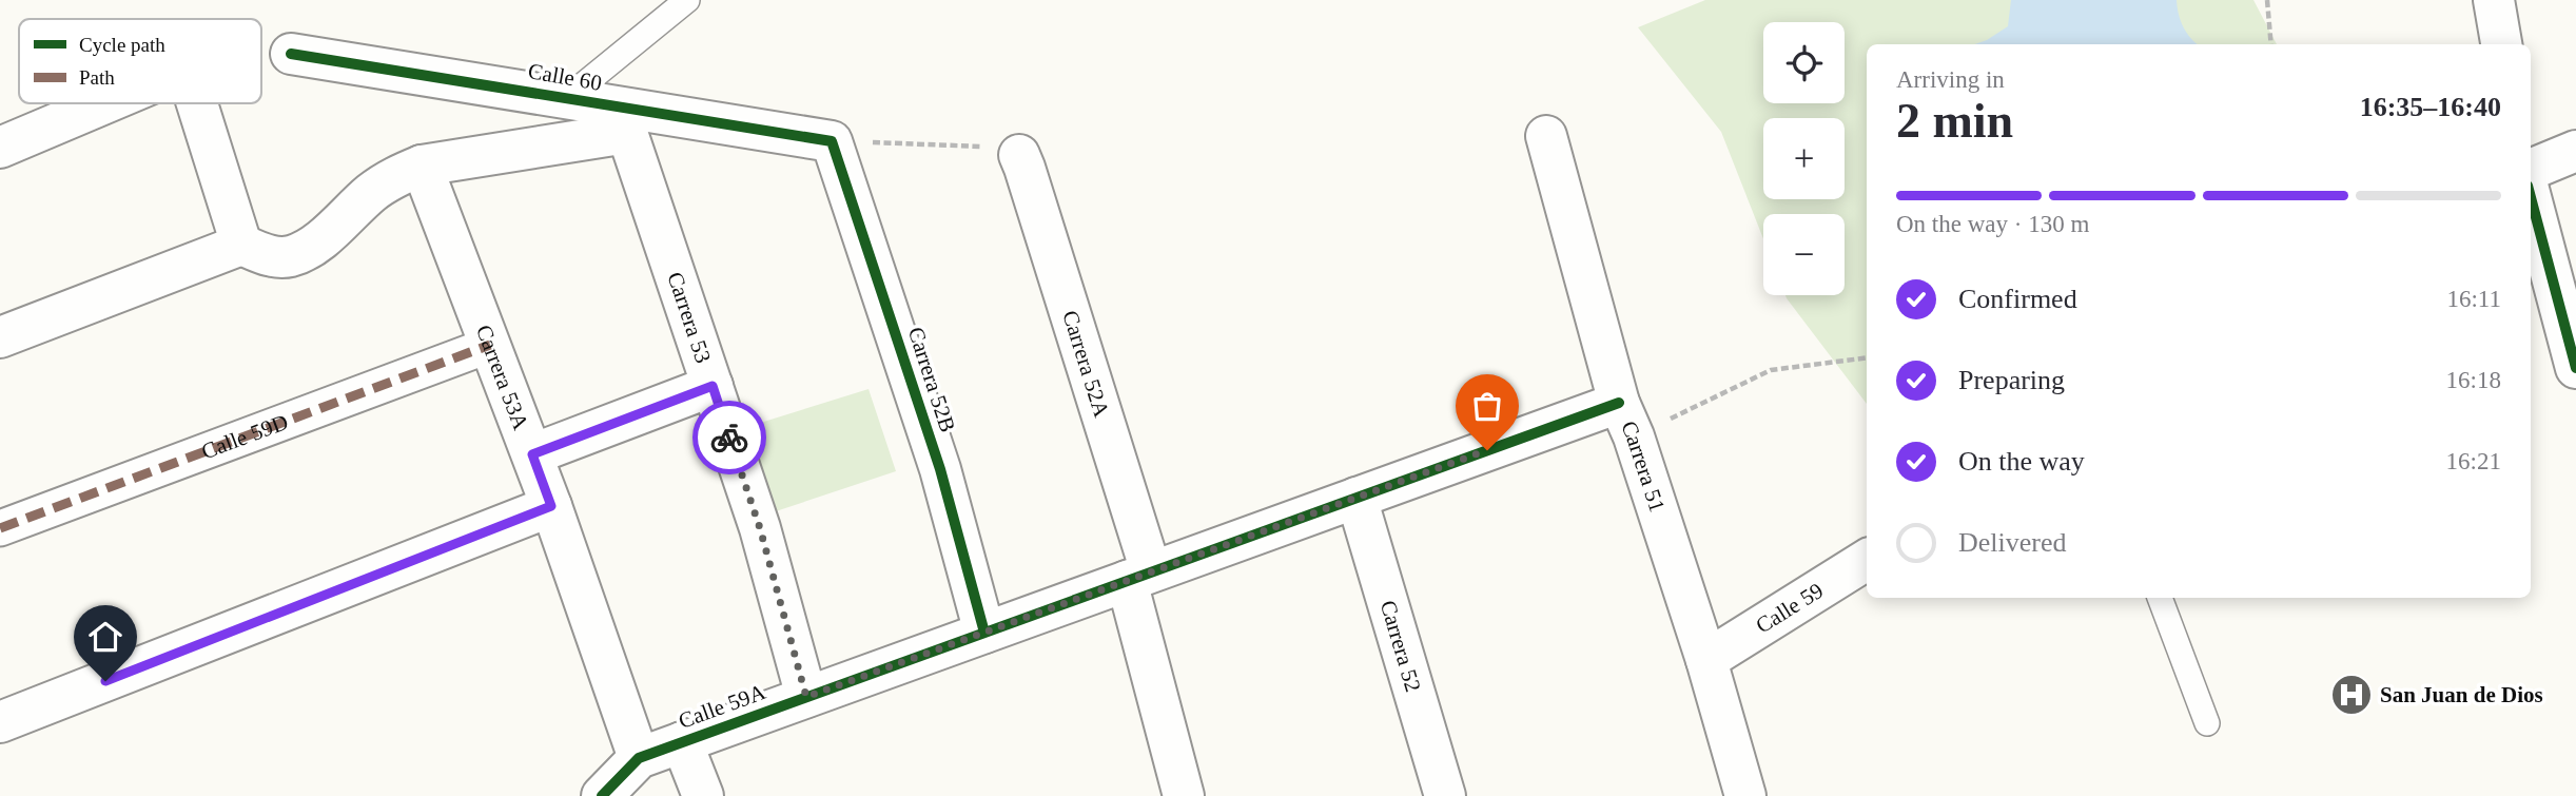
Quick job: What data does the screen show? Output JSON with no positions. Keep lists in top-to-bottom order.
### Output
{
  "streets": {
    "street": [
      "Calle 60",
      "Carrera 53",
      "Carrera 52A",
      "Carrera 53A",
      "Carrera 52B",
      "Calle 59D",
      "Carrera 51",
      "Calle 59",
      "Carrera 52",
      "Calle 59A"
    ]
  },
  "crossings": [
    ["Calle 60", "Carrera 53"],
    ["Calle 60", "Carrera 52B"],
    ["Carrera 53", "Calle 59A"],
    ["Carrera 52A", "Calle 59A"],
    ["Carrera 53A", "Calle 59D"],
    ["Carrera 53A", "Calle 59A"],
    ["Carrera 52B", "Calle 59A"],
    ["Carrera 51", "Calle 59"],
    ["Carrera 51", "Calle 59A"],
    ["Carrera 52", "Calle 59A"]
  ],
  "places": {
    "hospital": ["San Juan de Dios"]
  },
  "legend": ["Cycle path", "Path"],
  "page": {
    "map_buttons": ["+", "−"],
    "heading": ["2 min", "Arriving in", "16:35–16:40"],
    "bar": "On the way · 130 m",
    "list": [
      ["Confirmed", "16:11"],
      ["Preparing", "16:18"],
      ["On the way", "16:21"],
      "Delivered"
    ]
  }
}
